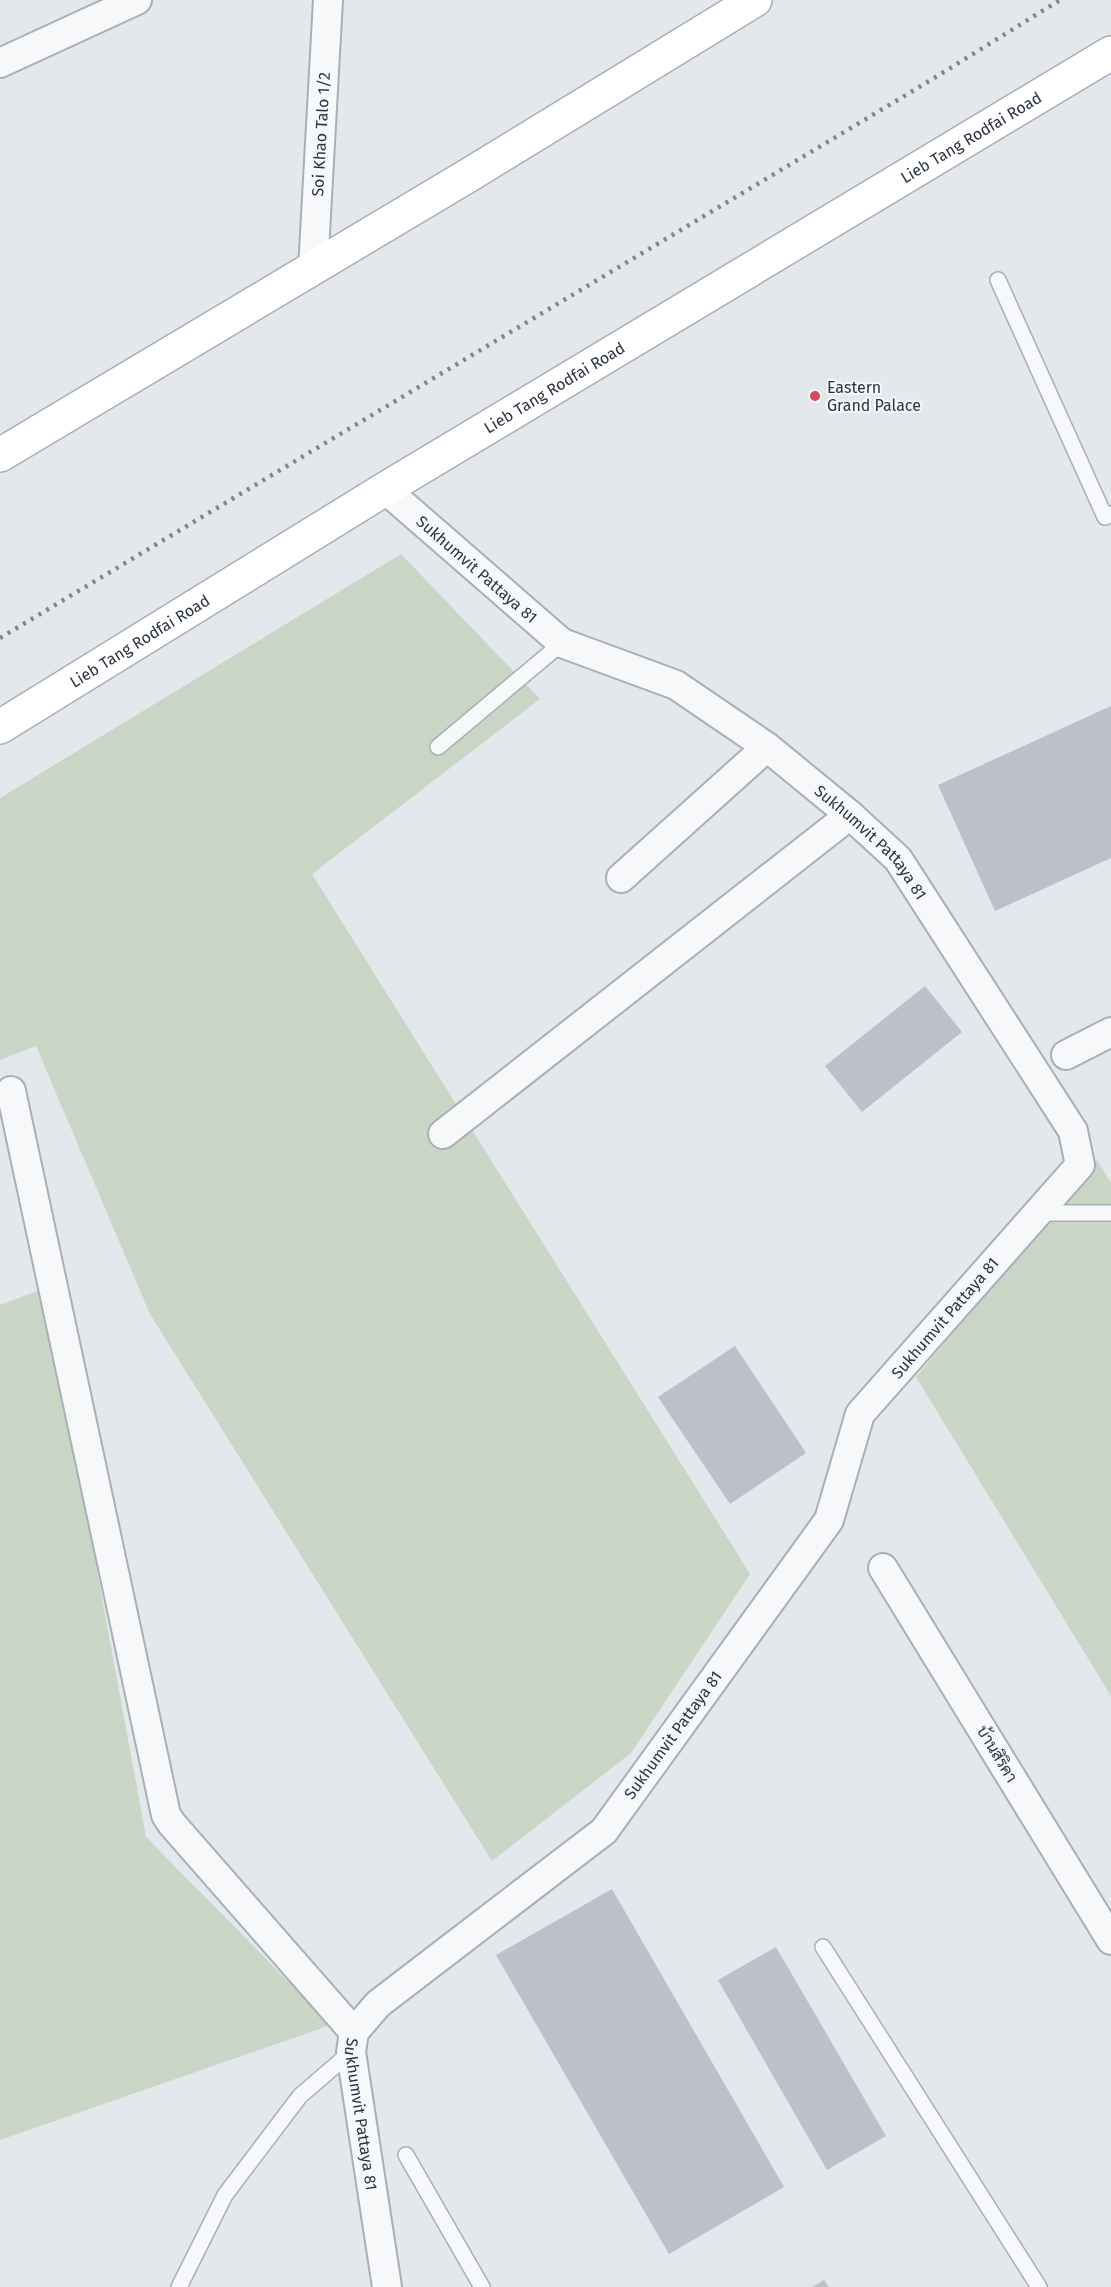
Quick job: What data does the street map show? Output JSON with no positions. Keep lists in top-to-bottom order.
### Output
{
  "streets": {
    "street": [
      "Soi Khao Talo 1/2",
      "Lieb Tang Rodfai Road",
      "Sukhumvit Pattaya 81",
      "บ้านสิริคา"
    ]
  },
  "crossings": [
    ["Lieb Tang Rodfai Road", "Sukhumvit Pattaya 81"]
  ],
  "places": ["Eastern Grand Palace"]
}
